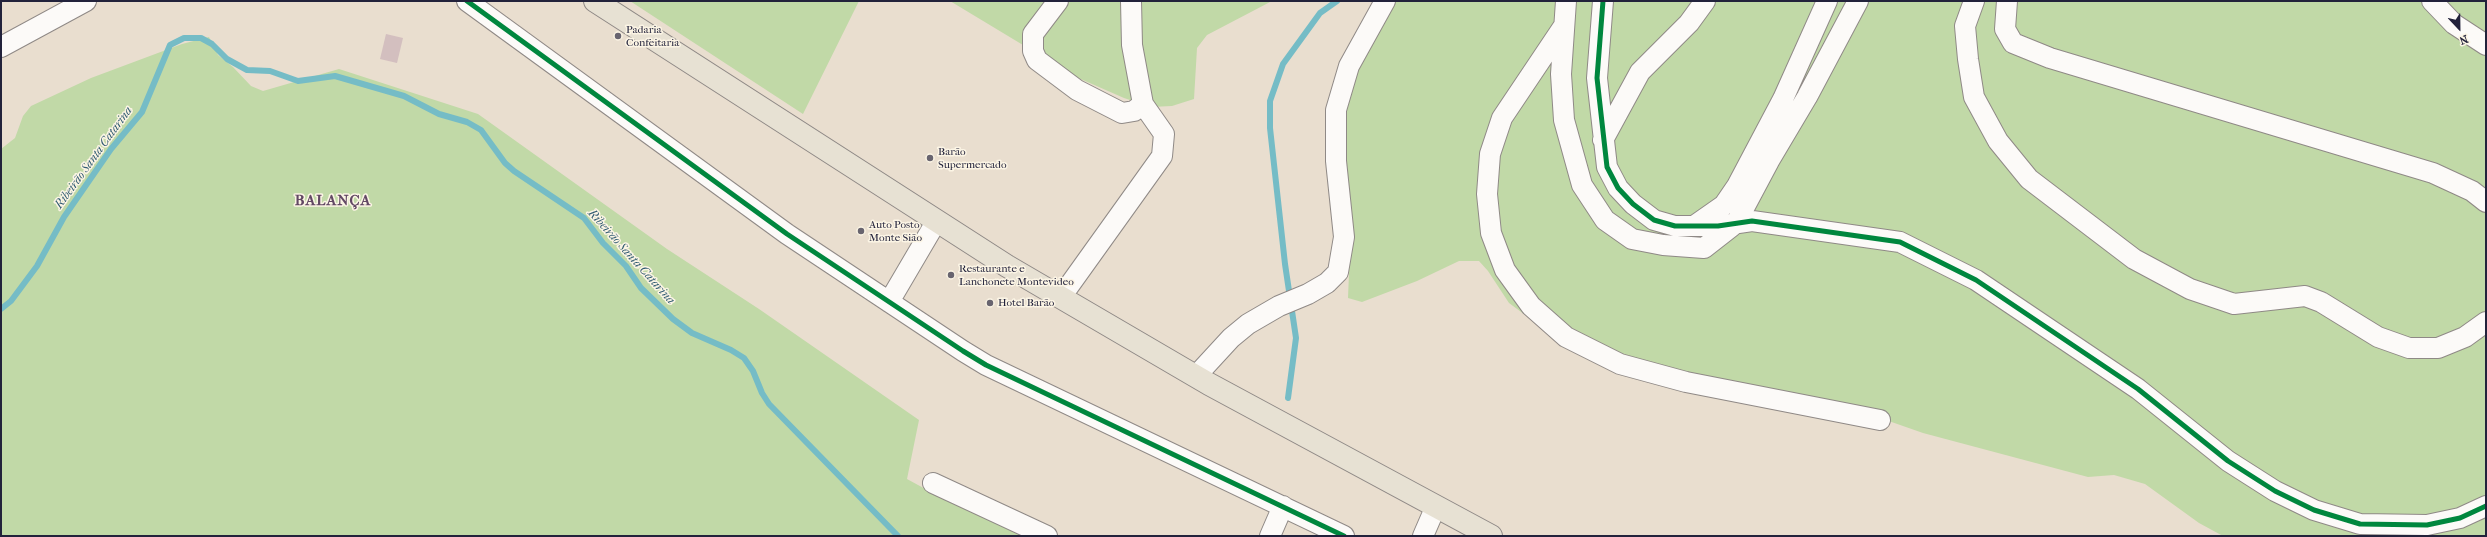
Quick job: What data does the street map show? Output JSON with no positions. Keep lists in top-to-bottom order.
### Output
{
  "districts": ["BALANÇA"],
  "water": ["Ribeirão Santa Catarina"],
  "places": [
    "Padaria Confeitaria",
    "Barão Supermercado",
    "Auto Posto Monte Sião",
    "Restaurante e Lanchonete Montevideo",
    "Hotel Barão"
  ],
  "north": "bottom"
}
